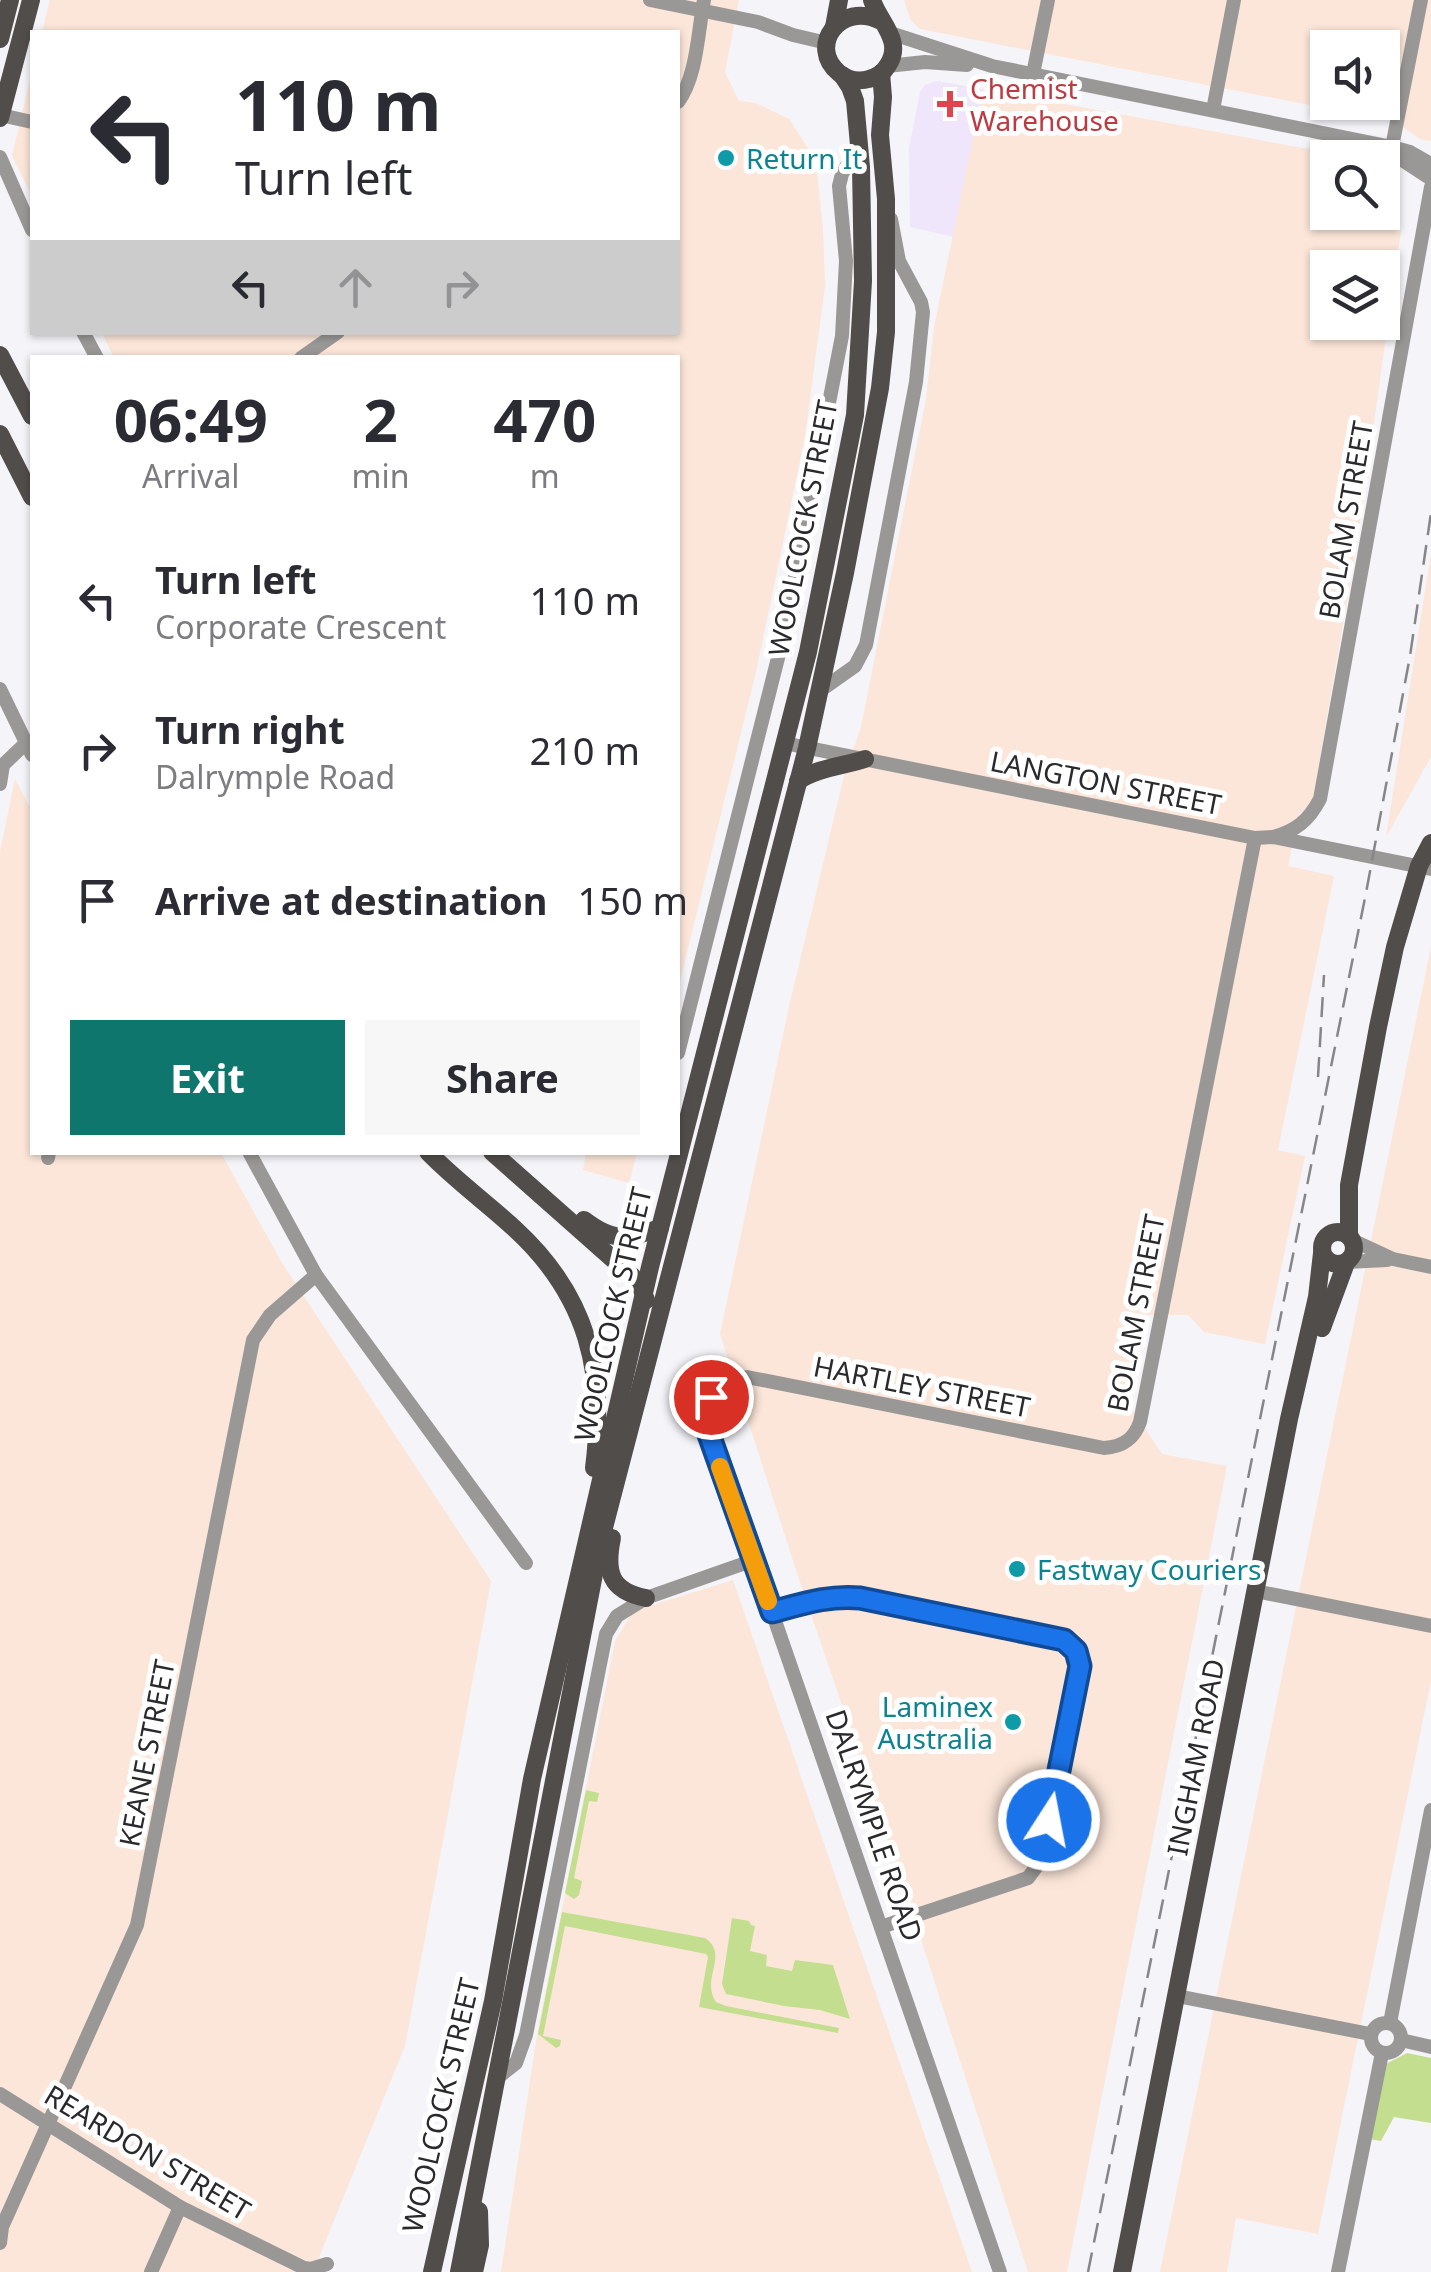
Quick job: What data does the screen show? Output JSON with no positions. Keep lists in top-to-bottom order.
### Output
{
  "streets": {
    "main road": ["WOOLCOCK STREET", "INGHAM ROAD"],
    "street": [
      "BOLAM STREET",
      "LANGTON STREET",
      "HARTLEY STREET",
      "KEANE STREET",
      "DALRYMPLE ROAD",
      "REARDON STREET"
    ]
  },
  "crossings": [
    ["BOLAM STREET", "LANGTON STREET"],
    ["BOLAM STREET", "HARTLEY STREET"],
    ["WOOLCOCK STREET", "LANGTON STREET"],
    ["HARTLEY STREET", "DALRYMPLE ROAD"],
    ["KEANE STREET", "REARDON STREET"]
  ],
  "places": {
    "health": ["Chemist Warehouse"],
    "other": ["Return It", "Fastway Couriers", "Laminex Australia"]
  },
  "page": {
    "turn": ["110 m", "Turn left"],
    "eta": [
      "06:49",
      "Arrival",
      "2",
      "min",
      "470",
      "m"
    ],
    "list": [
      {
        "name": "Turn left",
        "note": "Corporate Crescent",
        "value": "110 m"
      },
      {
        "name": "Turn right",
        "note": "Dalrymple Road",
        "value": "210 m"
      },
      {
        "name": "Arrive at destination",
        "value": "150 m"
      }
    ],
    "buttons": ["Exit", "Share"]
  }
}
